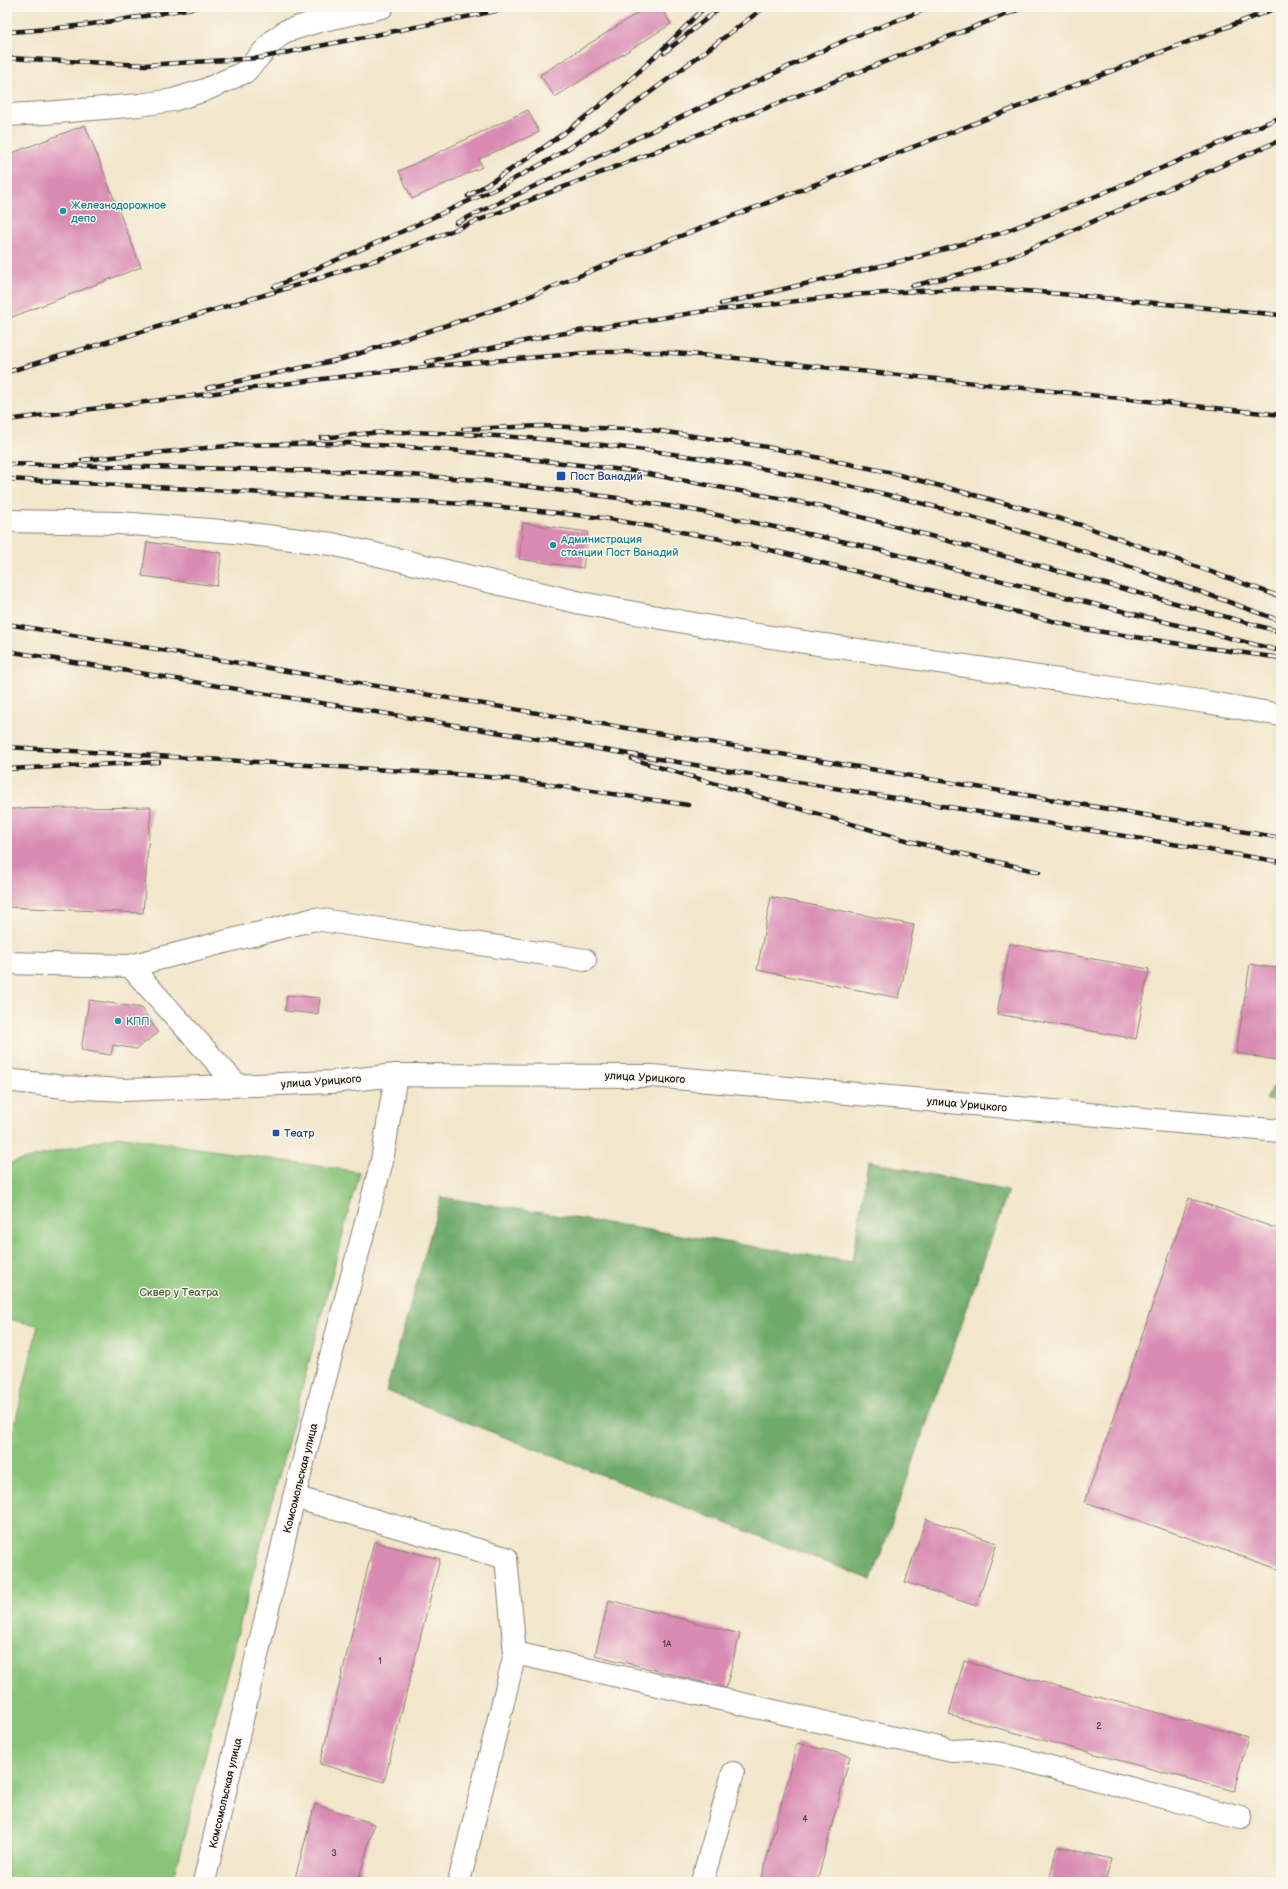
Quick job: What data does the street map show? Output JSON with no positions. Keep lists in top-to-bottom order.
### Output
{
  "streets": {
    "street": ["улица Урицкого", "Комсомольская улица"]
  },
  "crossings": [
    ["улица Урицкого", "Комсомольская улица"]
  ],
  "parks": ["Сквер у Театра"],
  "places": {
    "other": ["Железнодорожное депо", "Администрация станции Пост Ванадий", "КПП"],
    "transit": ["Пост Ванадий", "Театр"]
  },
  "house_numbers": [
    "1А",
    "1",
    "2",
    "4",
    "3"
  ]
}
